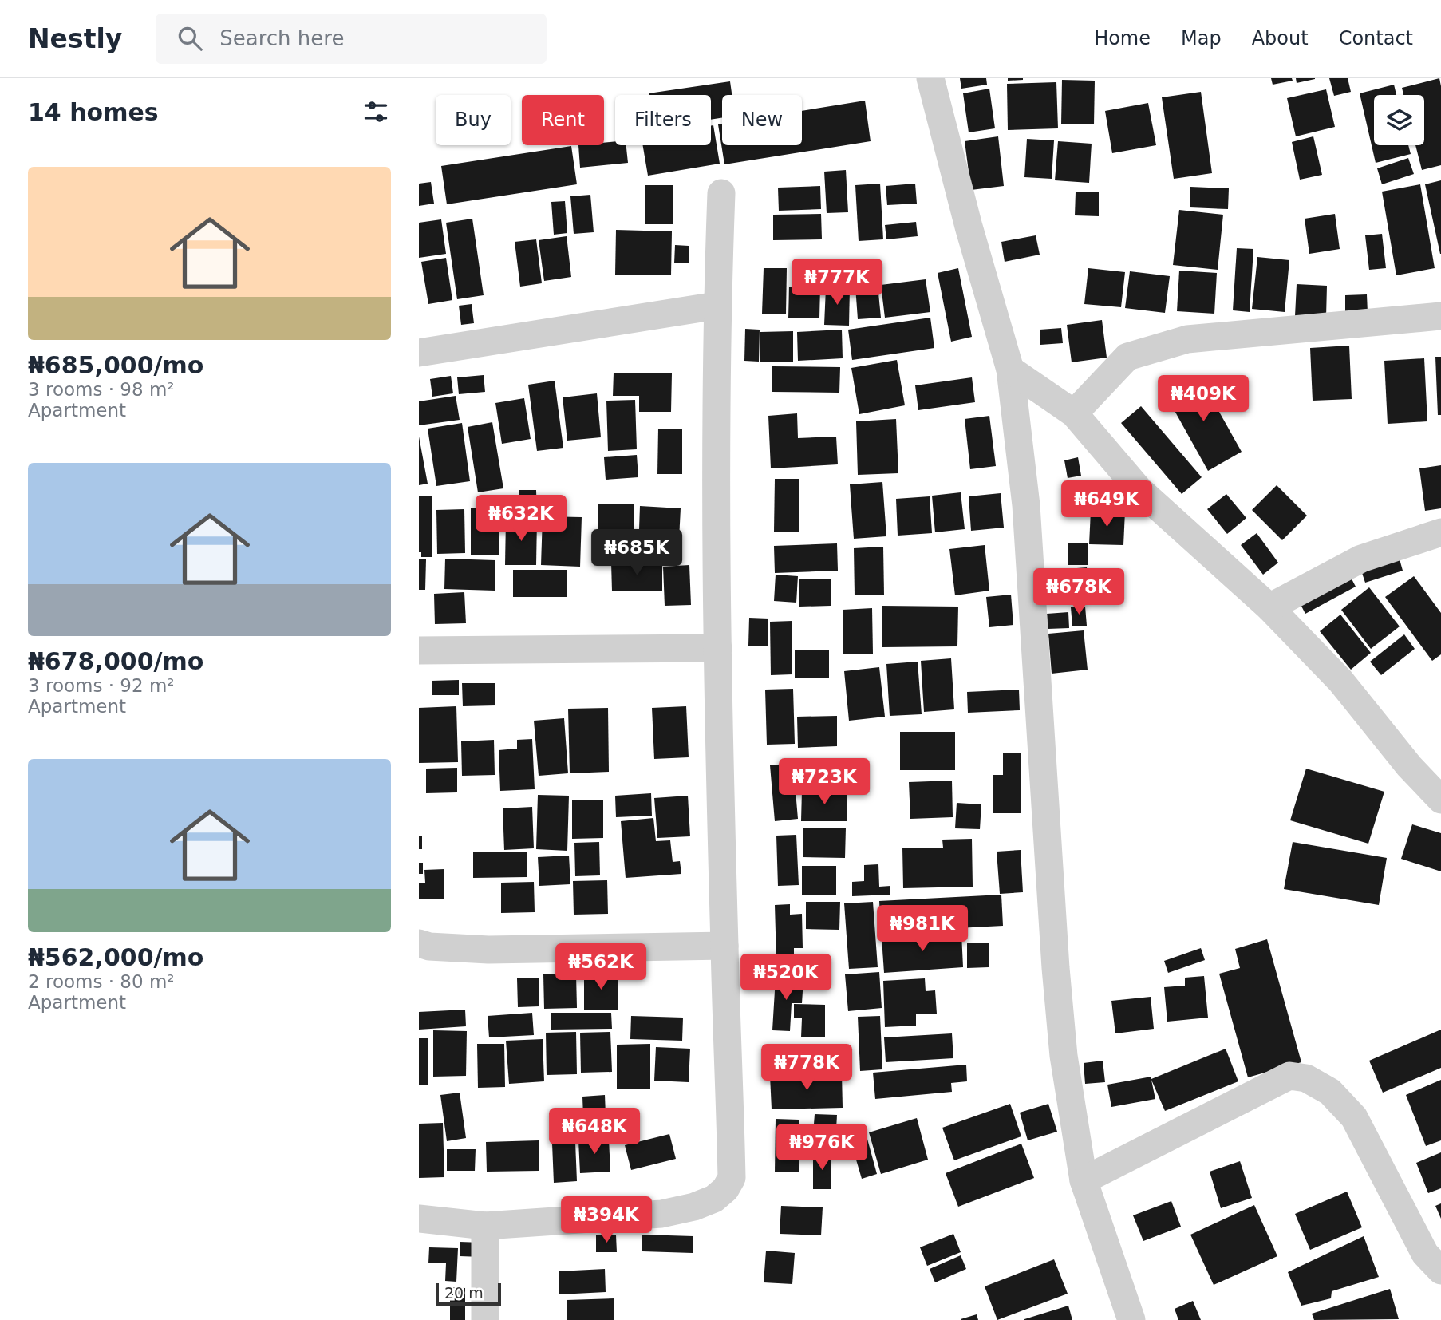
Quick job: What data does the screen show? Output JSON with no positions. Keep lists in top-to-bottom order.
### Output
{
  "scale_bar": "20 m",
  "page": {
    "header": "Nestly",
    "search": "Search here",
    "nav": [
      "Home",
      "Map",
      "About",
      "Contact"
    ],
    "heading": "14 homes",
    "chip": [
      "Buy",
      "Rent",
      "Filters",
      "New"
    ],
    "list": [
      {
        "name": "₦685,000/mo",
        "note": "3 rooms · 98 m² · Apartment"
      },
      {
        "name": "₦678,000/mo",
        "note": "3 rooms · 92 m² · Apartment"
      },
      {
        "name": "₦562,000/mo",
        "note": "2 rooms · 80 m² · Apartment"
      }
    ],
    "price": [
      "₦777K",
      "₦409K",
      "₦649K",
      "₦632K",
      "₦685K",
      "₦678K",
      "₦723K",
      "₦981K",
      "₦562K",
      "₦520K",
      "₦778K",
      "₦648K",
      "₦976K",
      "₦394K"
    ],
    "scale": "20 m"
  }
}
